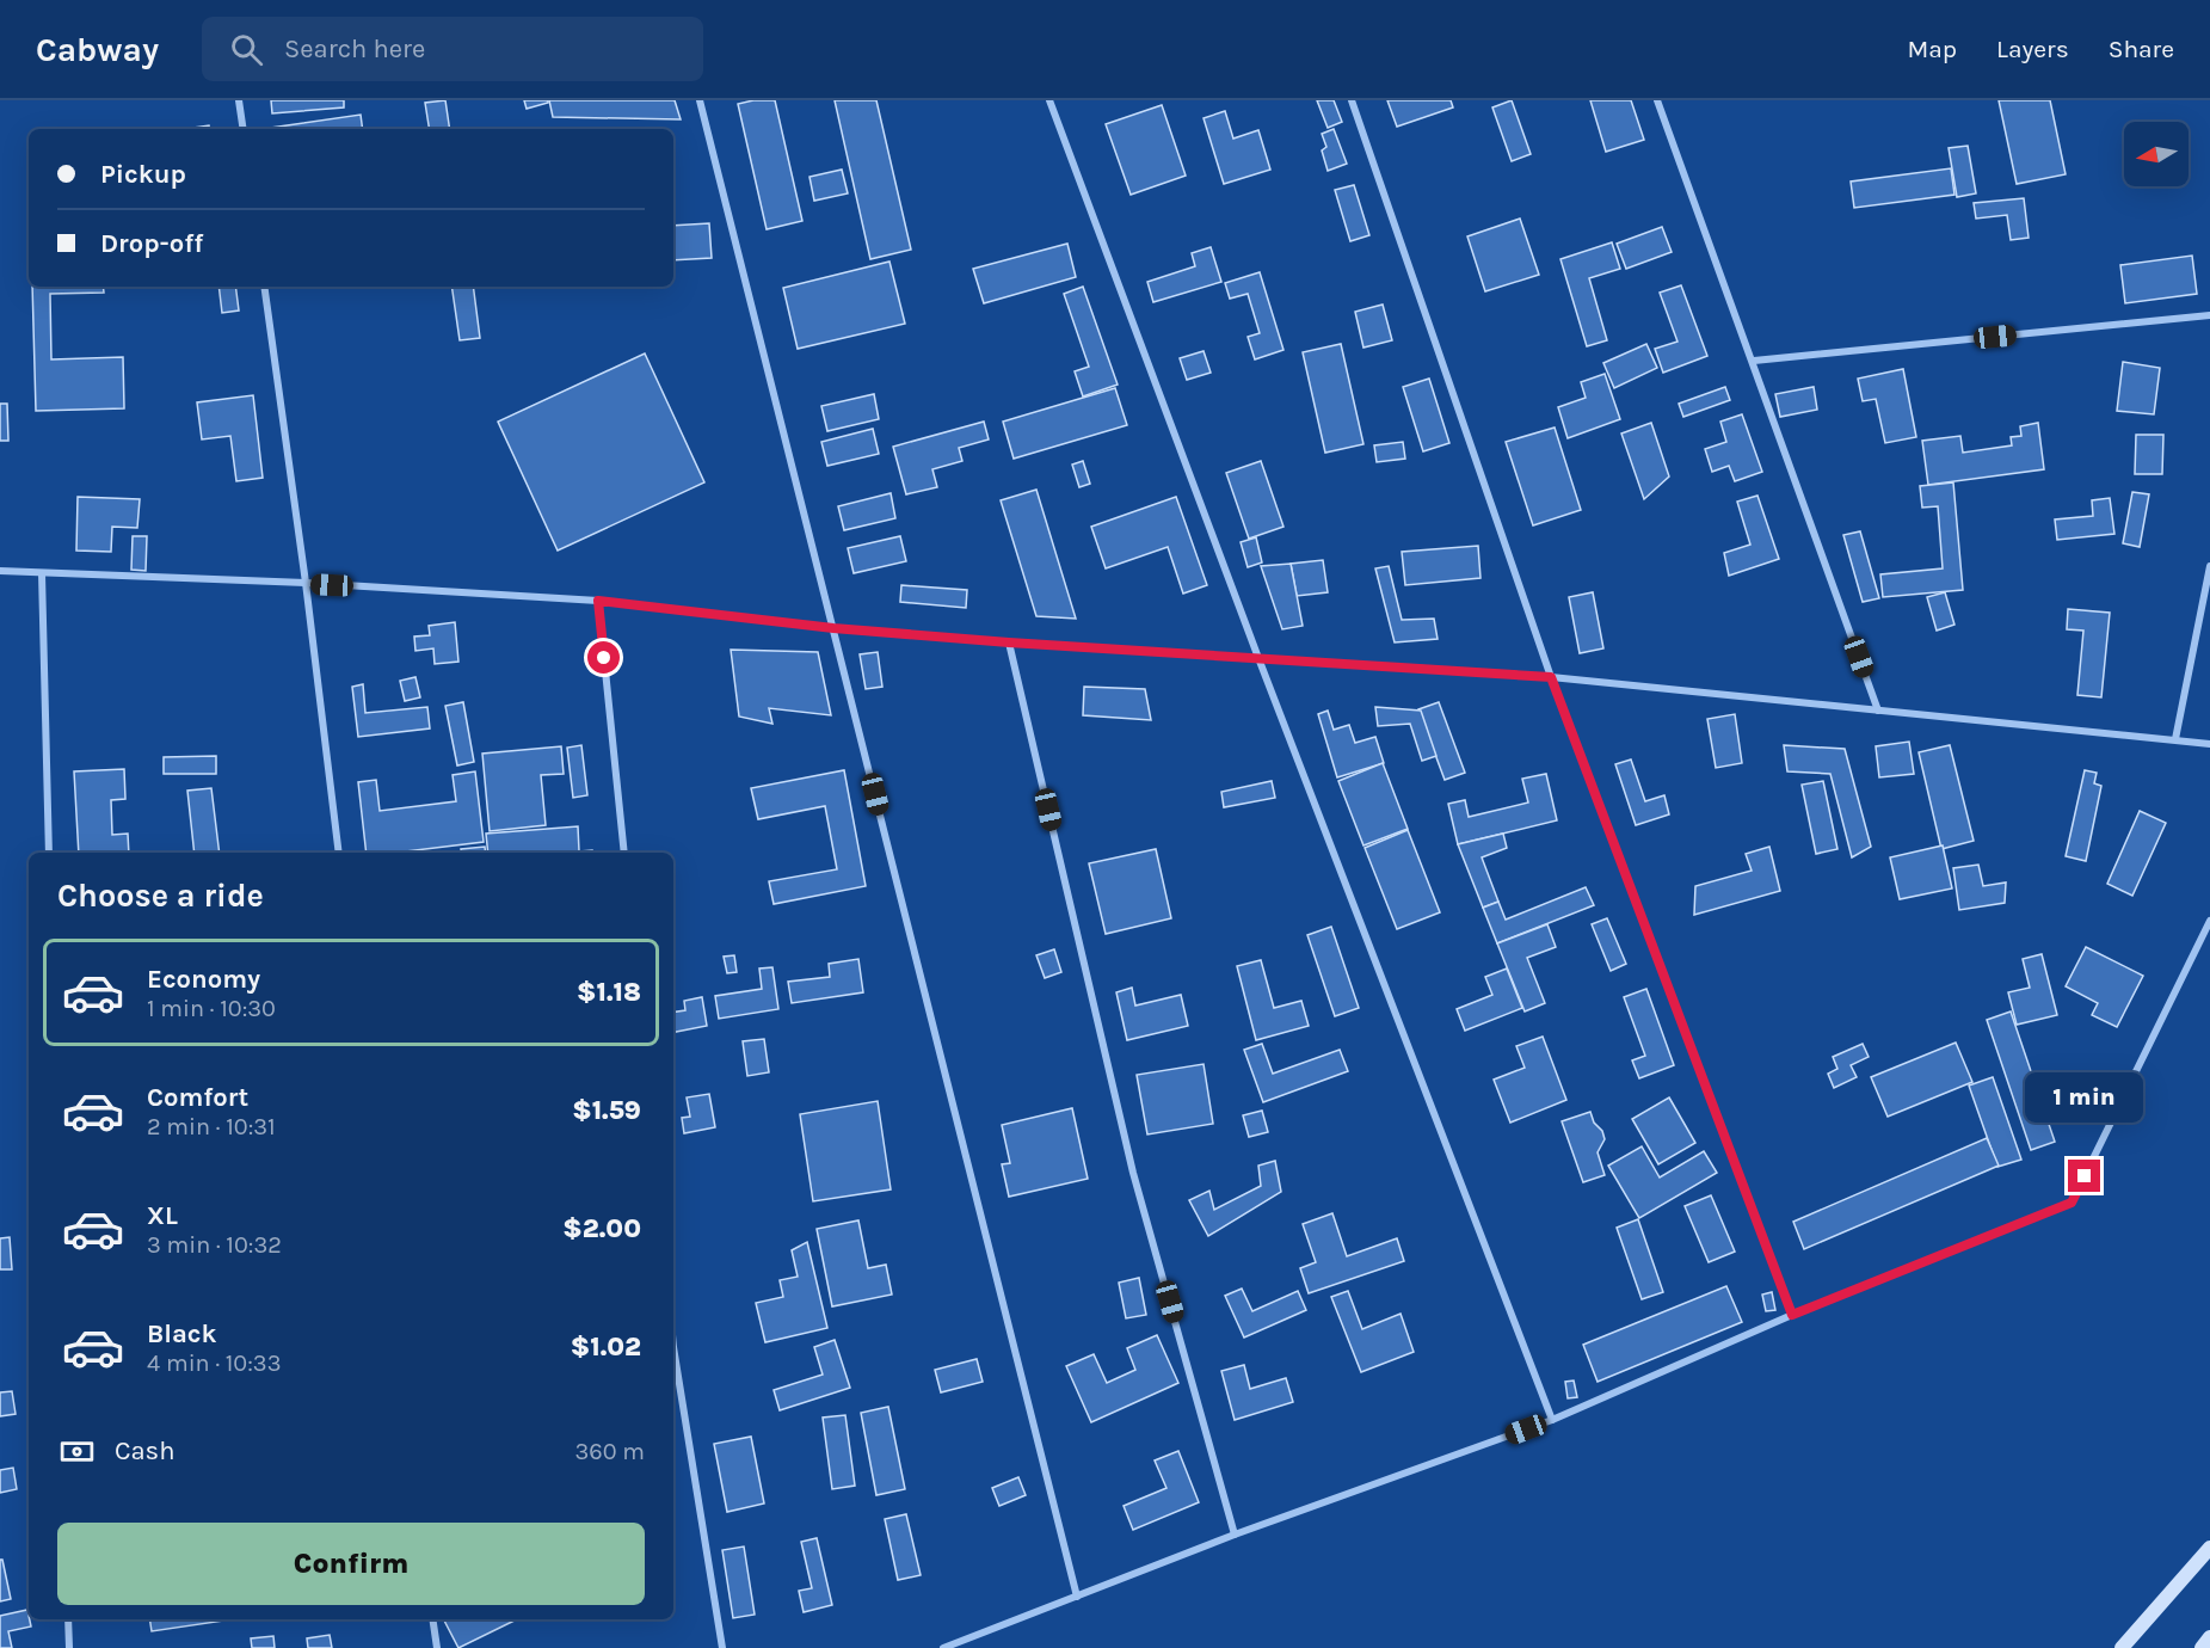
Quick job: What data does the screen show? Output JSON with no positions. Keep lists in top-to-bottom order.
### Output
{
  "north": "left",
  "page": {
    "header": "Cabway",
    "search": "Search here",
    "nav": ["Map", "Layers", "Share"],
    "banner": ["Pickup", "Drop-off"],
    "heading": "Choose a ride",
    "list": [
      {
        "name": "Economy",
        "note": "1 min · 10:30",
        "value": "$1.18"
      },
      {
        "name": "Comfort",
        "note": "2 min · 10:31",
        "value": "$1.59"
      },
      {
        "name": "XL",
        "note": "3 min · 10:32",
        "value": "$2.00"
      },
      {
        "name": "Black",
        "note": "4 min · 10:33",
        "value": "$1.02"
      }
    ],
    "bubble": "1 min",
    "pay": ["Cash", "360 m"],
    "buttons": "Confirm"
  }
}
